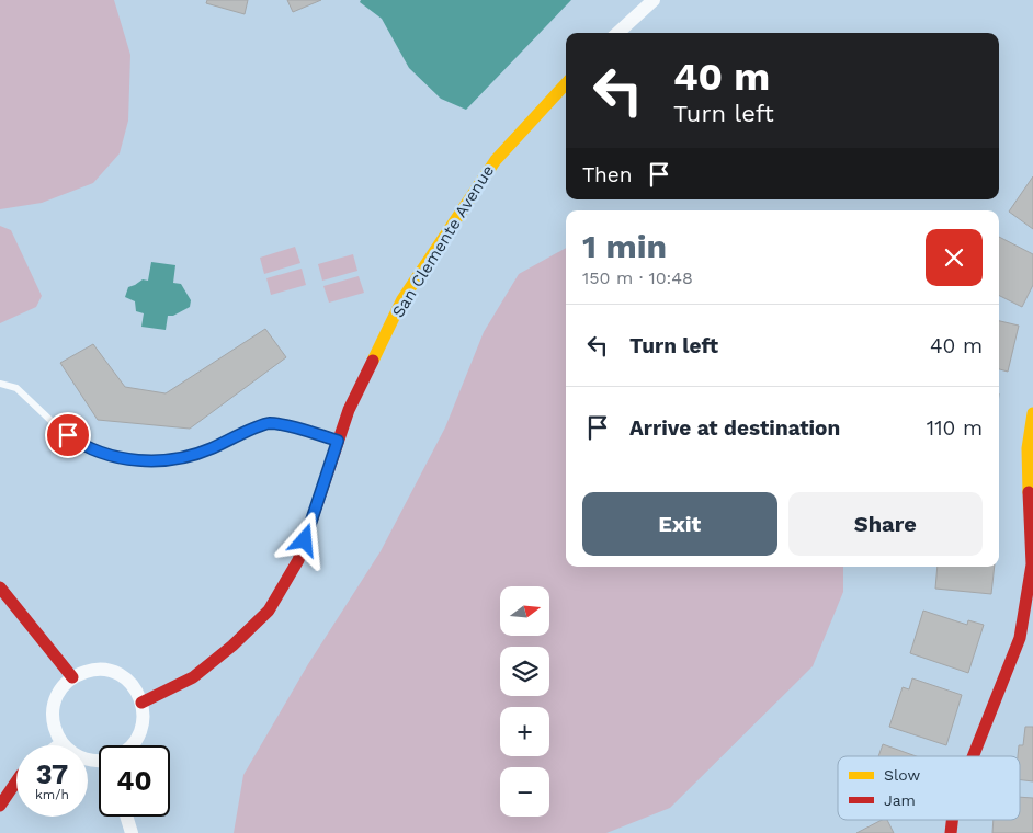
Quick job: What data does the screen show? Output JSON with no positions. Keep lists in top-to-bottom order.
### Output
{
  "streets": {
    "street": ["San Clemente Avenue"]
  },
  "legend": ["Slow", "Jam"],
  "north": "right",
  "page": {
    "turn": ["40 m", "Turn left"],
    "then": "Then",
    "heading": ["1 min", "150 m · 10:48"],
    "list": [
      {
        "name": "Turn left",
        "value": "40 m"
      },
      {
        "name": "Arrive at destination",
        "value": "110 m"
      }
    ],
    "buttons": ["Exit", "Share"],
    "map_buttons": ["+", "−"],
    "speed": "37 km/h",
    "limit": "40"
  }
}
